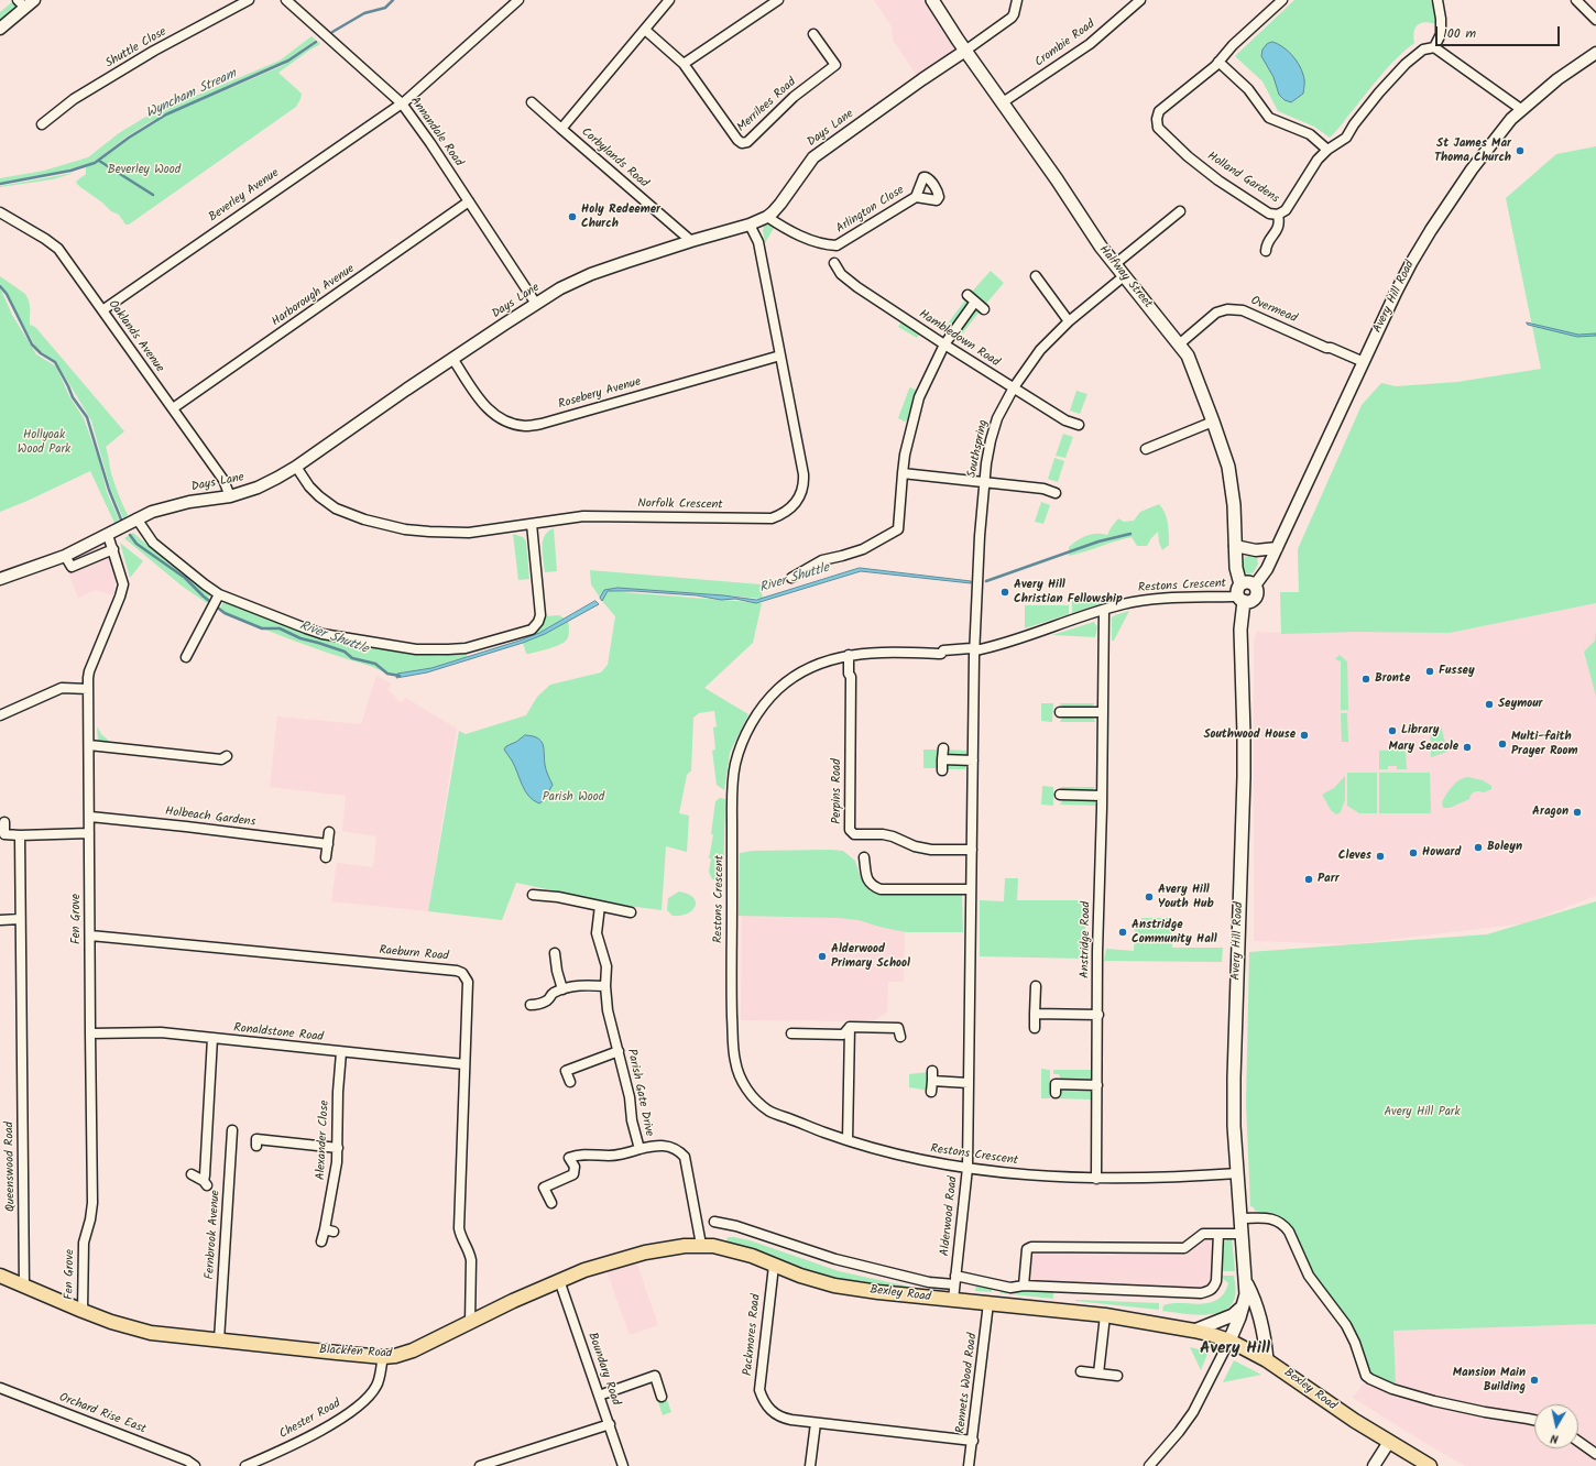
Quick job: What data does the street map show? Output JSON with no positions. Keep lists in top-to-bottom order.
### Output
{
  "streets": {
    "main road": [
      "Halfway Street",
      "Avery Hill Road",
      "Bexley Road",
      "Blackfen Road"
    ],
    "street": [
      "Crombie Road",
      "Shuttle Close",
      "Merrilees Road",
      "Days Lane",
      "Annandale Road",
      "Corbylands Road",
      "Holland Gardens",
      "Beverley Avenue",
      "Arlington Close",
      "Harborough Avenue",
      "Overmead",
      "Oaklands Avenue",
      "Hambledown Road",
      "Rosebery Avenue",
      "Southspring",
      "Norfolk Crescent",
      "Restons Crescent",
      "Perpins Road",
      "Holbeach Gardens",
      "Fen Grove",
      "Anstridge Road",
      "Raeburn Road",
      "Ronaldstone Road",
      "Parish Gate Drive",
      "Alexander Close",
      "Queenswood Road",
      "Alderwood Road",
      "Fernbrook Avenue",
      "Packmores Road",
      "Boundary Road",
      "Rennets Wood Road",
      "Orchard Rise East",
      "Chester Road"
    ]
  },
  "crossings": [
    ["Crombie Road", "Halfway Street"],
    ["Days Lane", "Annandale Road"],
    ["Days Lane", "Corbylands Road"],
    ["Days Lane", "Arlington Close"],
    ["Days Lane", "Halfway Street"],
    ["Days Lane", "Oaklands Avenue"],
    ["Days Lane", "Rosebery Avenue"],
    ["Days Lane", "Norfolk Crescent"],
    ["Days Lane", "Fen Grove"],
    ["Annandale Road", "Beverley Avenue"],
    ["Annandale Road", "Harborough Avenue"],
    ["Beverley Avenue", "Oaklands Avenue"],
    ["Halfway Street", "Avery Hill Road"],
    ["Halfway Street", "Overmead"],
    ["Halfway Street", "Southspring"],
    ["Halfway Street", "Restons Crescent"],
    ["Harborough Avenue", "Oaklands Avenue"],
    ["Avery Hill Road", "Overmead"],
    ["Avery Hill Road", "Restons Crescent"],
    ["Avery Hill Road", "Bexley Road"],
    ["Hambledown Road", "Southspring"],
    ["Rosebery Avenue", "Norfolk Crescent"],
    ["Southspring", "Restons Crescent"],
    ["Southspring", "Alderwood Road"],
    ["Restons Crescent", "Perpins Road"],
    ["Restons Crescent", "Anstridge Road"],
    ["Restons Crescent", "Alderwood Road"],
    ["Perpins Road", "Alderwood Road"],
    ["Holbeach Gardens", "Fen Grove"],
    ["Fen Grove", "Raeburn Road"],
    ["Fen Grove", "Ronaldstone Road"],
    ["Fen Grove", "Blackfen Road"],
    ["Raeburn Road", "Ronaldstone Road"],
    ["Raeburn Road", "Blackfen Road"],
    ["Ronaldstone Road", "Alexander Close"],
    ["Parish Gate Drive", "Bexley Road"],
    ["Parish Gate Drive", "Blackfen Road"],
    ["Queenswood Road", "Blackfen Road"],
    ["Alderwood Road", "Bexley Road"],
    ["Fernbrook Avenue", "Blackfen Road"],
    ["Bexley Road", "Packmores Road"],
    ["Bexley Road", "Blackfen Road"],
    ["Bexley Road", "Rennets Wood Road"],
    ["Packmores Road", "Rennets Wood Road"],
    ["Blackfen Road", "Boundary Road"],
    ["Blackfen Road", "Chester Road"]
  ],
  "districts": ["Avery Hill"],
  "water": ["Wyncham Stream", "River Shuttle"],
  "parks": [
    "Beverley Wood",
    "Hollyoak Wood Park",
    "Parish Wood",
    "Avery Hill Park"
  ],
  "places": [
    "St James Mar Thoma Church",
    "Holy Redeemer Church",
    "Avery Hill Christian Fellowship",
    "Fussey",
    "Bronte",
    "Seymour",
    "Library",
    "Southwood House",
    "Multi-faith Prayer Room",
    "Mary Seacole",
    "Aragon",
    "Boleyn",
    "Howard",
    "Cleves",
    "Parr",
    "Avery Hill Youth Hub",
    "Anstridge Community Hall",
    "Alderwood Primary School",
    "Mansion Main Building"
  ],
  "scale_bar": "100 m",
  "north": "bottom"
}
